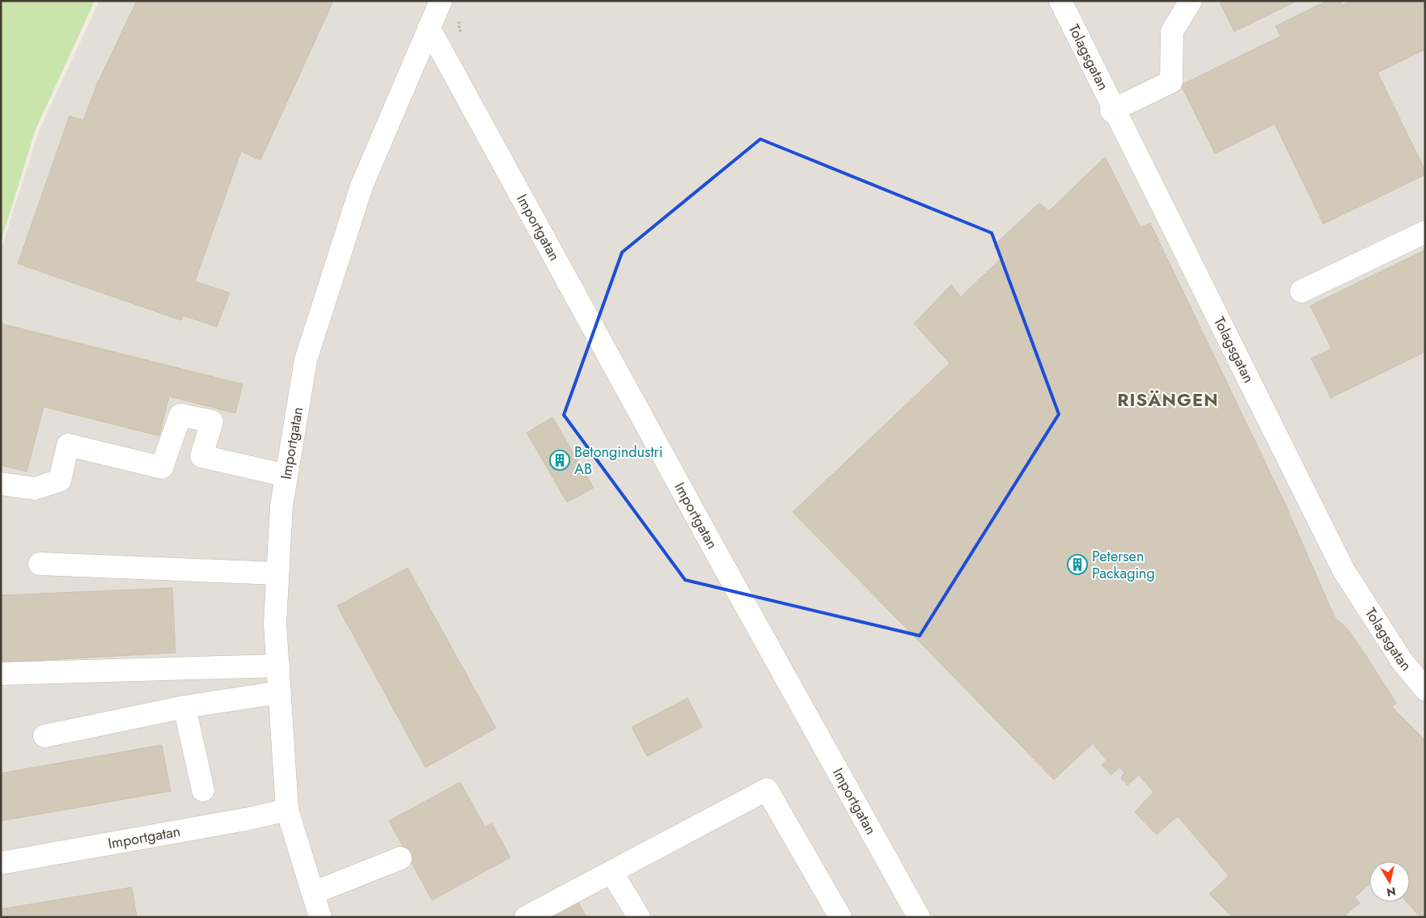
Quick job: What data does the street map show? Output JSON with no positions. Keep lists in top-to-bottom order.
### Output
{
  "streets": {
    "street": ["Tolagsgatan", "Importgatan"]
  },
  "districts": ["RISÄNGEN"],
  "places": {
    "building": ["Betongindustri AB", "Petersen Packaging"]
  },
  "north": "bottom"
}
